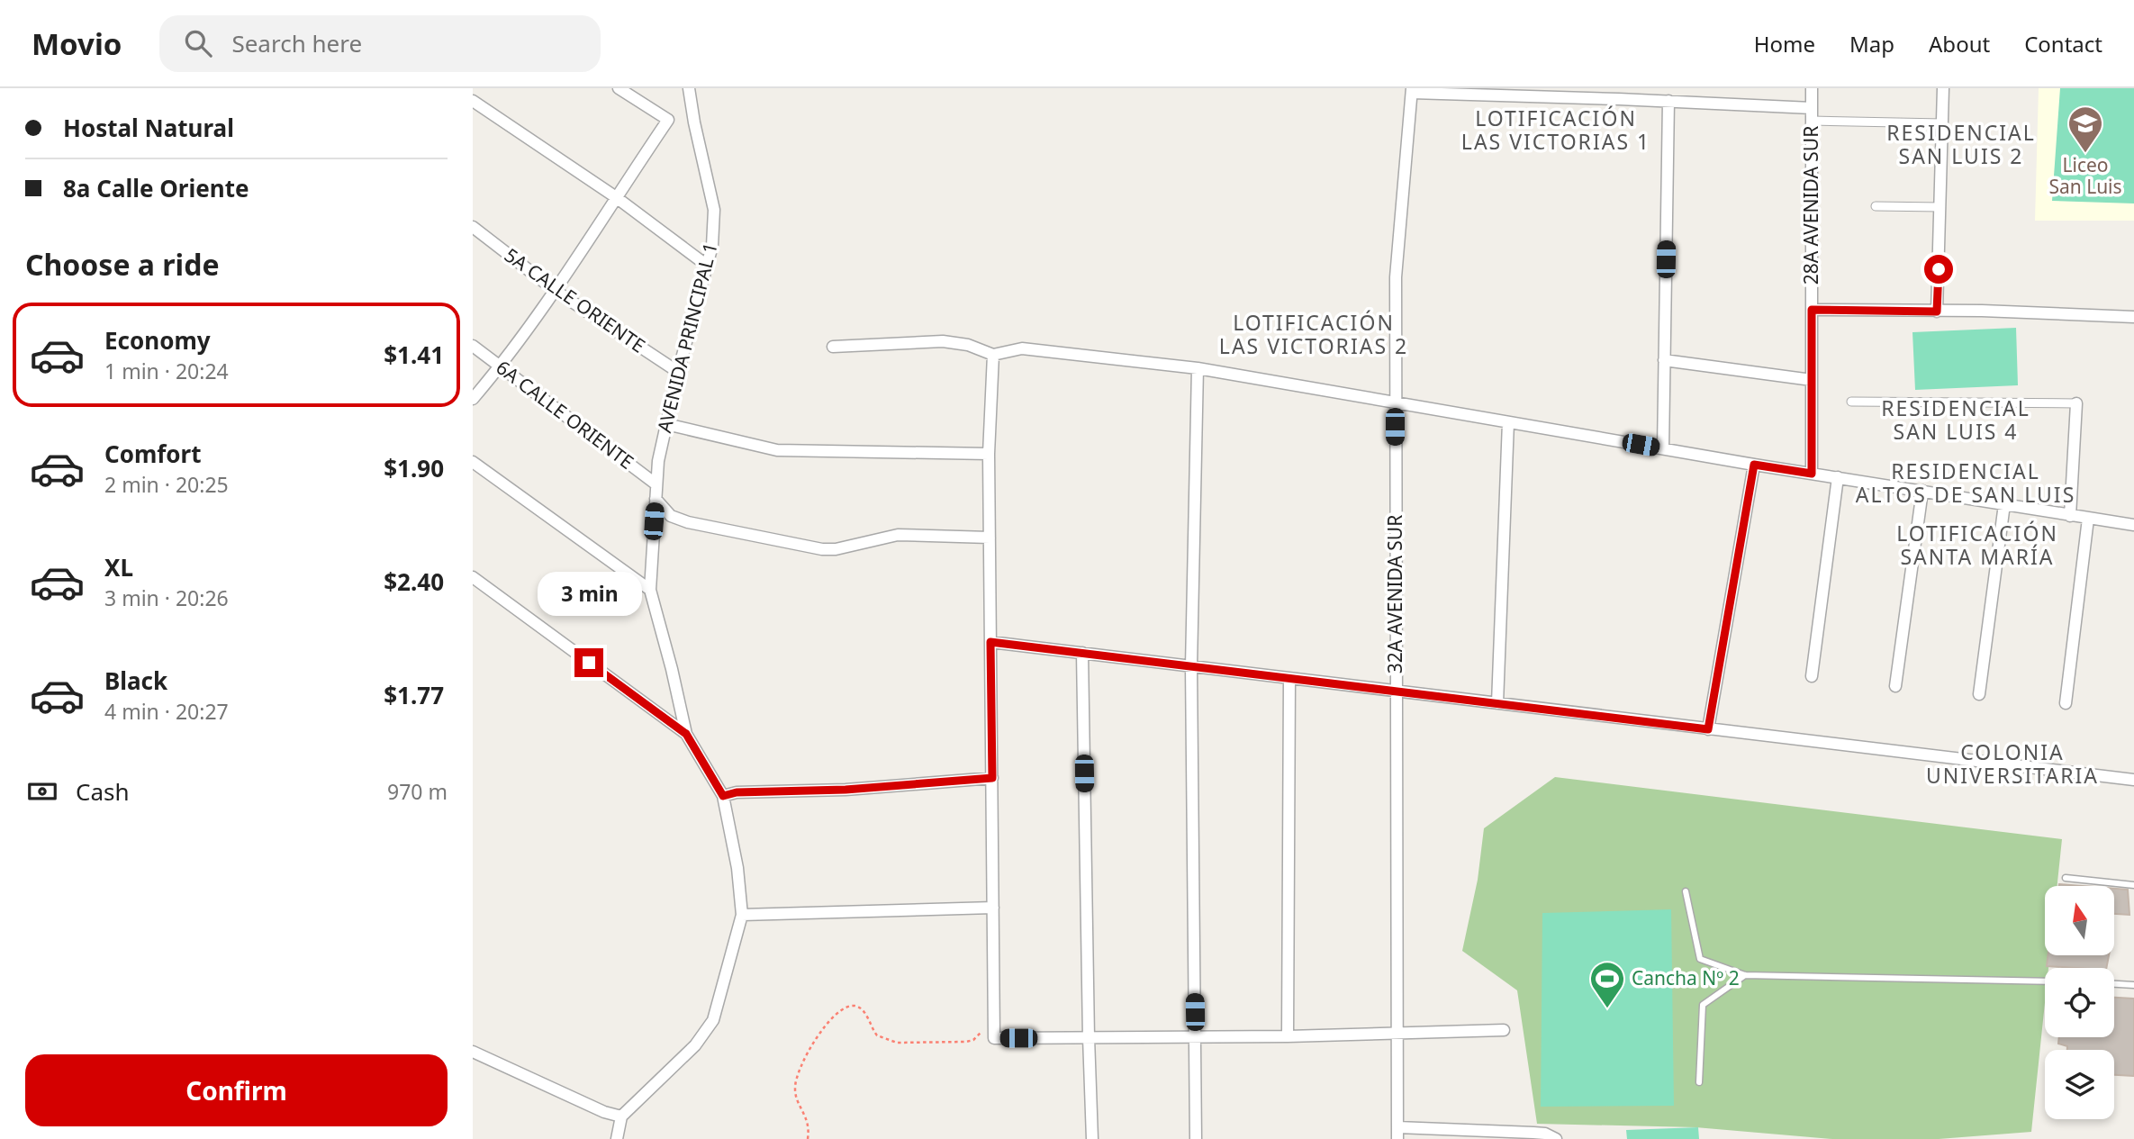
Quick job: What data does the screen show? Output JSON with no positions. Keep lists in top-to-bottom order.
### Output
{
  "streets": {
    "street": [
      "28A AVENIDA SUR",
      "5A CALLE ORIENTE",
      "AVENIDA PRINCIPAL 1",
      "6A CALLE ORIENTE",
      "32A AVENIDA SUR"
    ]
  },
  "crossings": [
    ["5A CALLE ORIENTE", "AVENIDA PRINCIPAL 1"],
    ["AVENIDA PRINCIPAL 1", "6A CALLE ORIENTE"]
  ],
  "districts": [
    "LOTIFICACIÓN LAS VICTORIAS 1",
    "RESIDENCIAL SAN LUIS 2",
    "LOTIFICACIÓN LAS VICTORIAS 2",
    "RESIDENCIAL SAN LUIS 4",
    "RESIDENCIAL ALTOS DE SAN LUIS",
    "LOTIFICACIÓN SANTA MARÍA",
    "COLONIA UNIVERSITARIA"
  ],
  "places": {
    "school or university": ["Liceo San Luis"],
    "sports": ["Cancha Nº 2"]
  },
  "north": "top",
  "page": {
    "header": "Movio",
    "search": "Search here",
    "nav": [
      "Home",
      "Map",
      "About",
      "Contact"
    ],
    "banner": ["Hostal Natural", "8a Calle Oriente"],
    "heading": "Choose a ride",
    "list": [
      {
        "name": "Economy",
        "note": "1 min · 20:24",
        "value": "$1.41"
      },
      {
        "name": "Comfort",
        "note": "2 min · 20:25",
        "value": "$1.90"
      },
      {
        "name": "XL",
        "note": "3 min · 20:26",
        "value": "$2.40"
      },
      {
        "name": "Black",
        "note": "4 min · 20:27",
        "value": "$1.77"
      }
    ],
    "bubble": "3 min",
    "pay": ["Cash", "970 m"],
    "buttons": "Confirm"
  }
}
